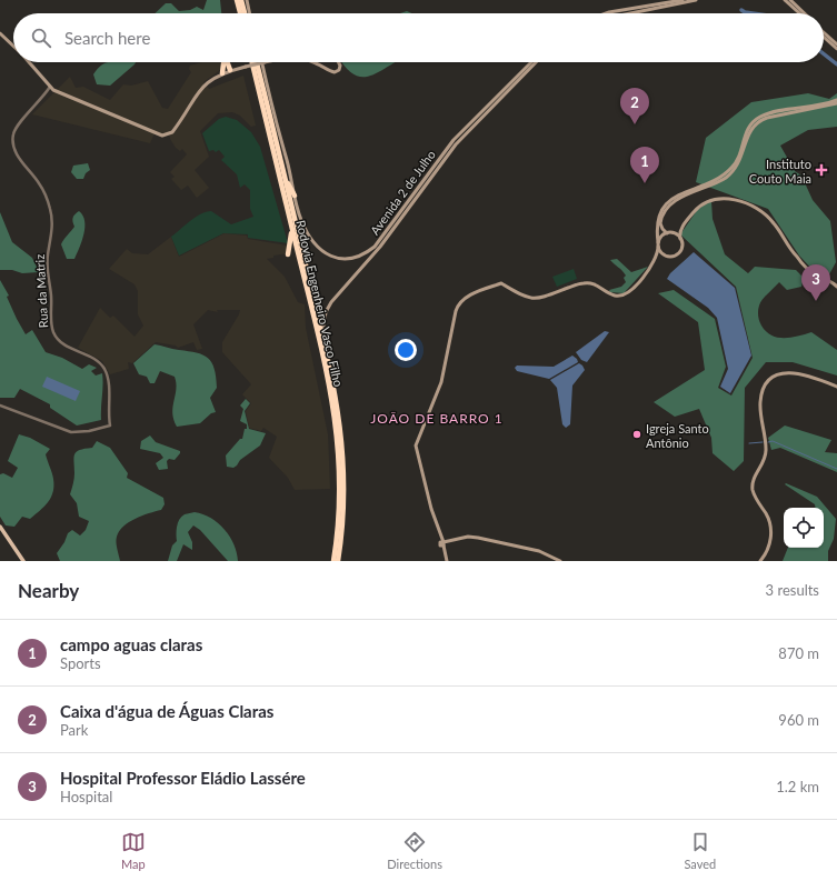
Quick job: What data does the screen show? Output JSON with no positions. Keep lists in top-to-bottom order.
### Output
{
  "streets": {
    "highway": ["Rodovia Engenheiro Vasco Filho"],
    "main road": ["Avenida 2 de Julho"],
    "street": ["Rua da Matriz"]
  },
  "districts": ["JOÃO DE BARRO 1"],
  "places": {
    "health": ["Instituto Couto Maia"],
    "other": ["Igreja Santo Antônio"]
  },
  "page": {
    "search": "Search here",
    "pins": ["2", "1", "3"],
    "heading": ["Nearby", "3 results"],
    "list": [
      {
        "mark": "1",
        "name": "campo aguas claras",
        "note": "Sports",
        "value": "870 m"
      },
      {
        "mark": "2",
        "name": "Caixa d'água de Águas Claras",
        "note": "Park",
        "value": "960 m"
      },
      {
        "mark": "3",
        "name": "Hospital Professor Eládio Lassére",
        "note": "Hospital",
        "value": "1.2 km"
      }
    ],
    "nav": ["Map", "Directions", "Saved"]
  }
}
